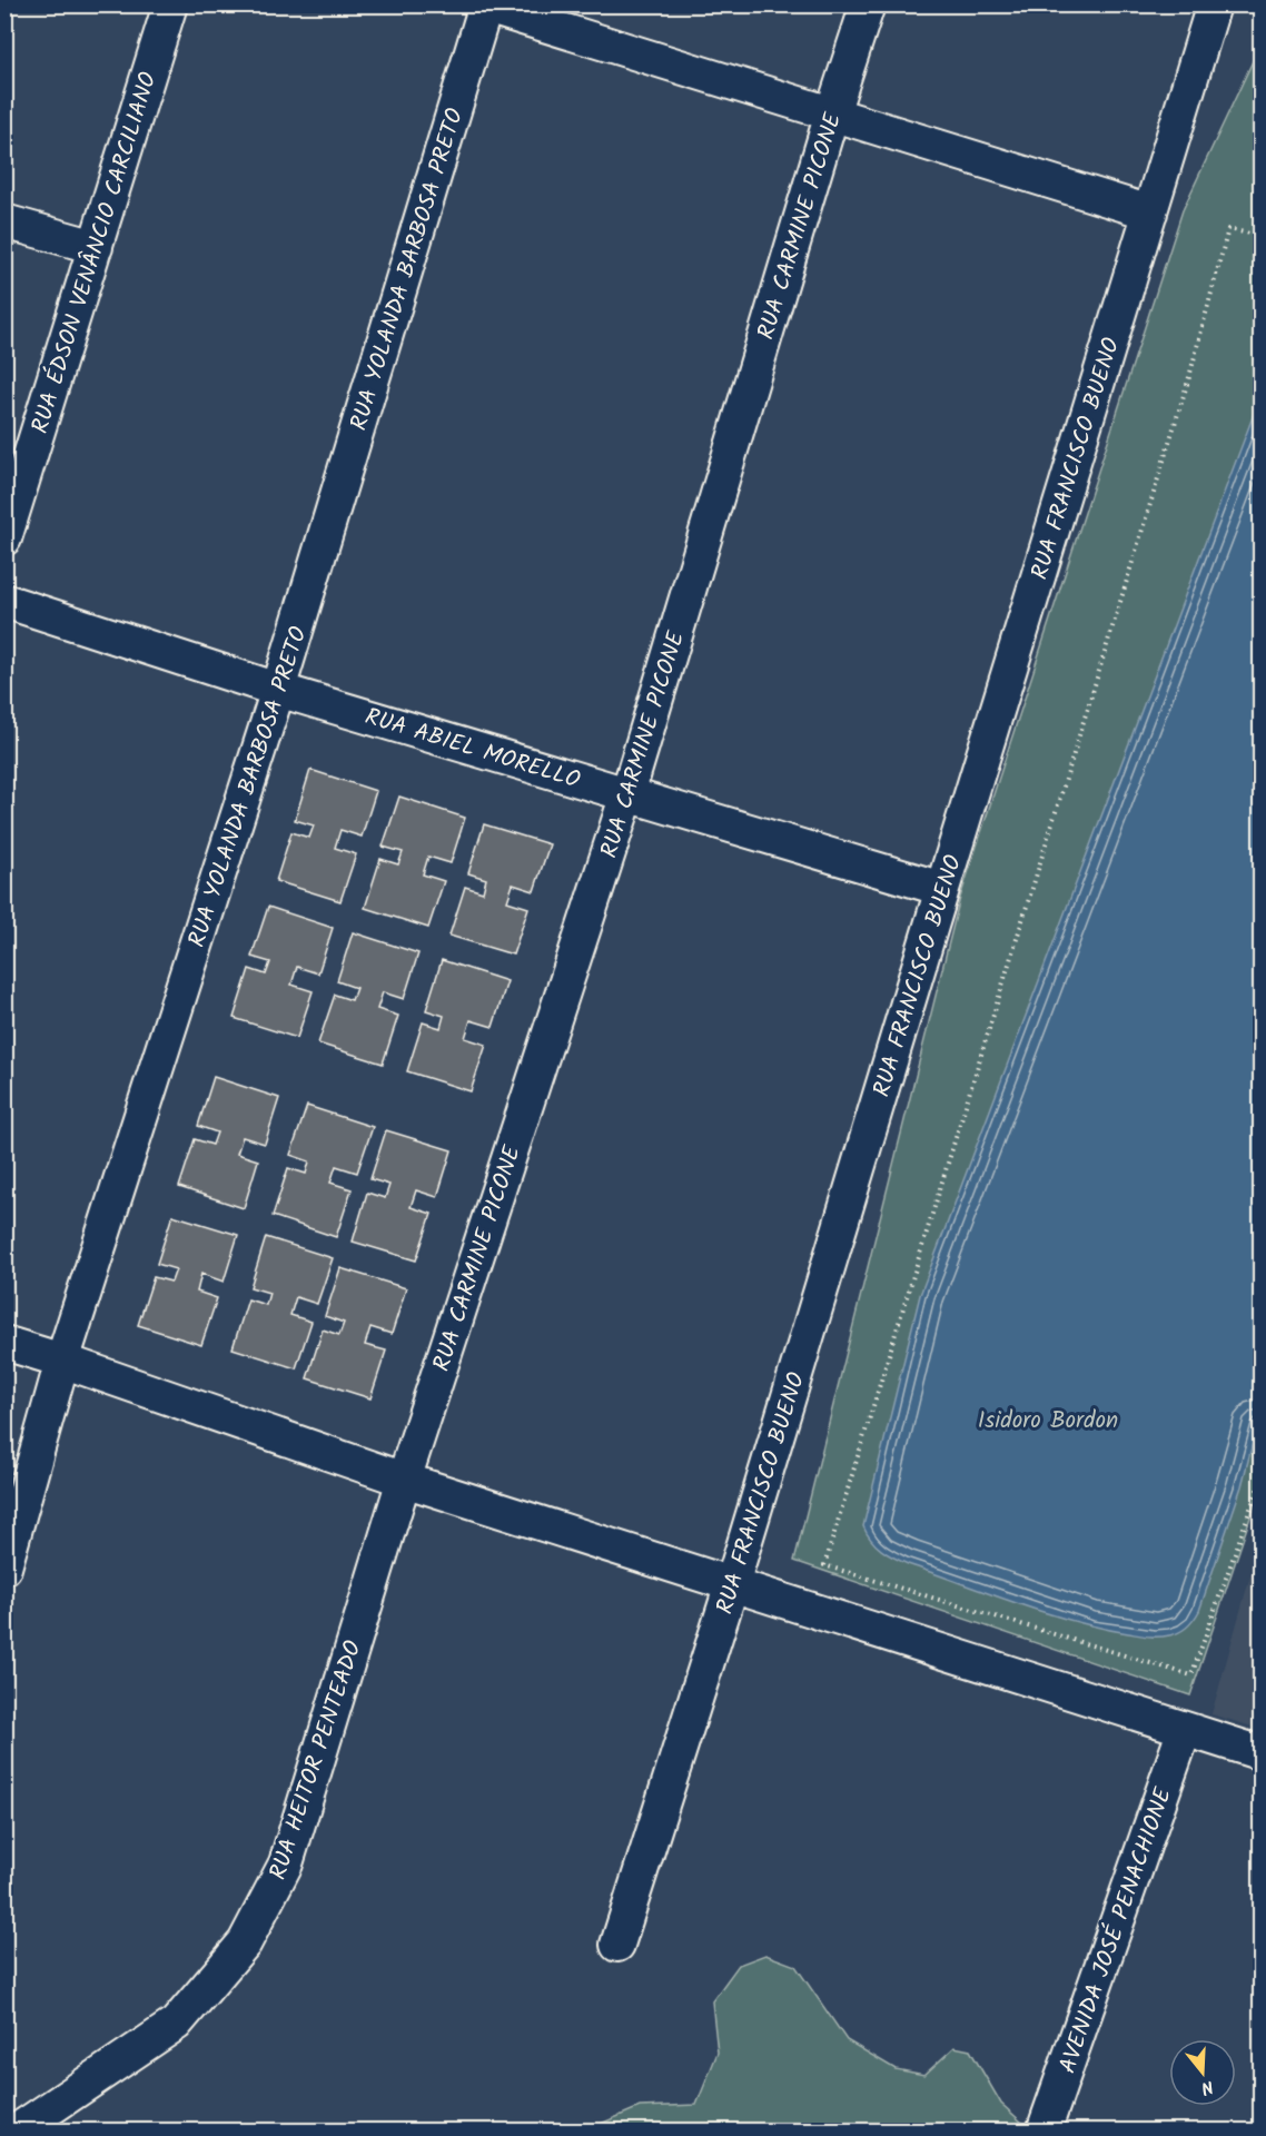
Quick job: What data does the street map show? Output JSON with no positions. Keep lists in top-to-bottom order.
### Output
{
  "streets": {
    "street": [
      "RUA CARMINE PICONE",
      "RUA ÉDSON VENÂNCIO CARCILIANO",
      "RUA YOLANDA BARBOSA PRETO",
      "RUA FRANCISCO BUENO",
      "RUA ABIEL MORELLO",
      "RUA HEITOR PENTEADO",
      "AVENIDA JOSÉ PENACHIONE"
    ]
  },
  "crossings": [
    ["RUA CARMINE PICONE", "RUA ABIEL MORELLO"],
    ["RUA CARMINE PICONE", "RUA HEITOR PENTEADO"],
    ["RUA YOLANDA BARBOSA PRETO", "RUA ABIEL MORELLO"],
    ["RUA FRANCISCO BUENO", "RUA ABIEL MORELLO"]
  ],
  "parks": ["Isidoro Bordon"],
  "north": "bottom"
}
